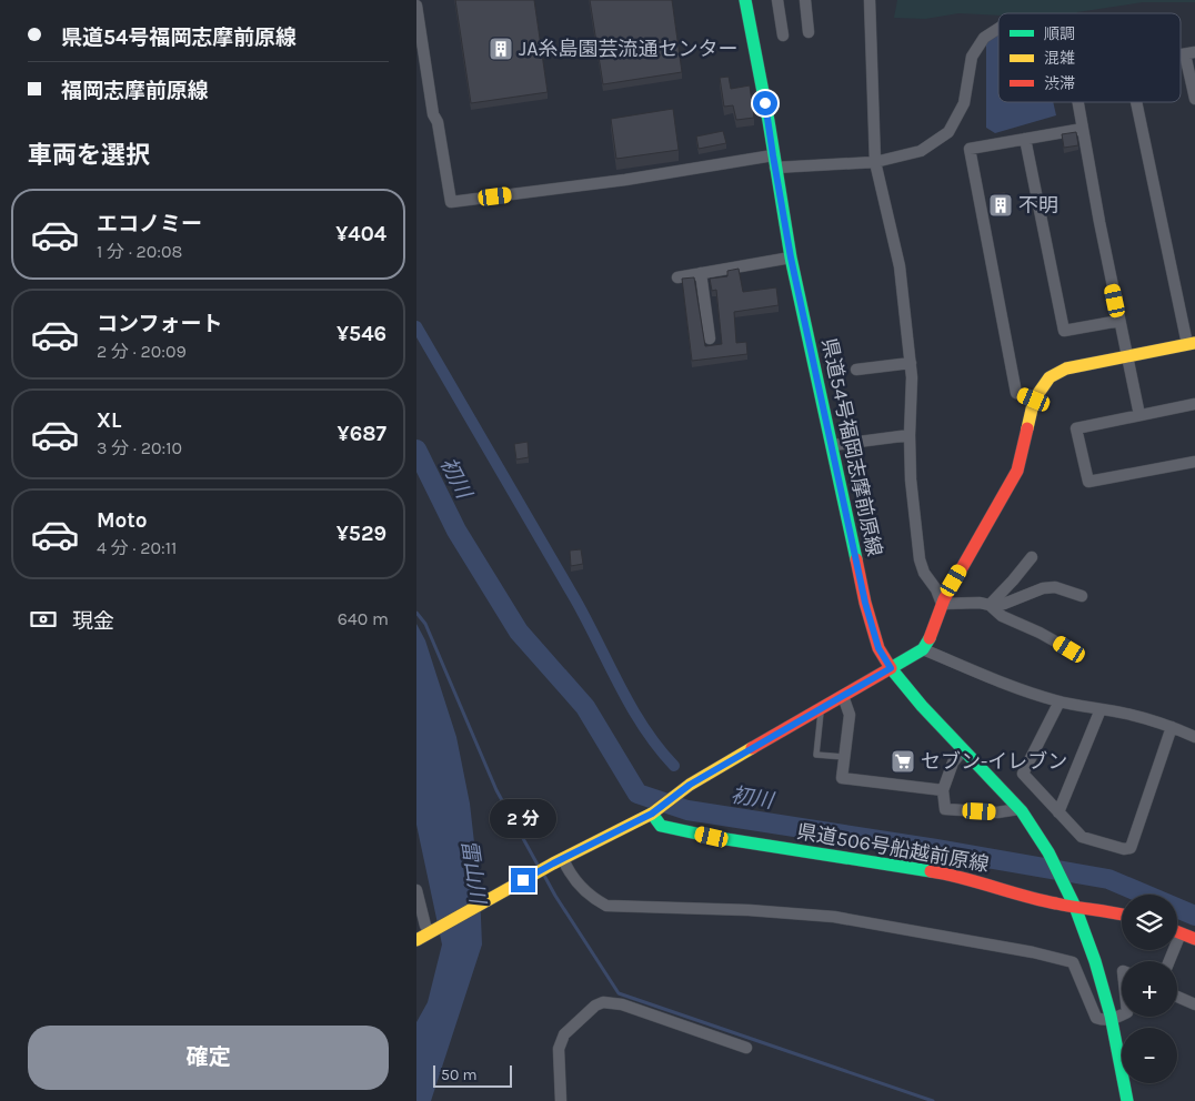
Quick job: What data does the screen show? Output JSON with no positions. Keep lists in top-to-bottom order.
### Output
{
  "streets": {
    "main road": ["県道54号福岡志摩前原線", "県道506号船越前原線"]
  },
  "crossings": [
    ["県道54号福岡志摩前原線", "県道506号船越前原線"]
  ],
  "water": ["初川", "雷山川"],
  "places": {
    "building": ["JA糸島園芸流通センター", "不明"],
    "supermarket": ["セブン-イレブン"]
  },
  "legend": ["順調", "混雑", "渋滞"],
  "scale_bar": "50 m",
  "page": {
    "banner": ["県道54号福岡志摩前原線", "福岡志摩前原線"],
    "heading": "車両を選択",
    "list": [
      {
        "name": "エコノミー",
        "note": "1 分 · 20:08",
        "value": "¥404"
      },
      {
        "name": "コンフォート",
        "note": "2 分 · 20:09",
        "value": "¥546"
      },
      {
        "name": "XL",
        "note": "3 分 · 20:10",
        "value": "¥687"
      },
      {
        "name": "Moto",
        "note": "4 分 · 20:11",
        "value": "¥529"
      }
    ],
    "pay": ["現金", "640 m"],
    "bubble": "2 分",
    "map_buttons": ["+", "−"],
    "buttons": "確定",
    "scale": "50 m"
  }
}
